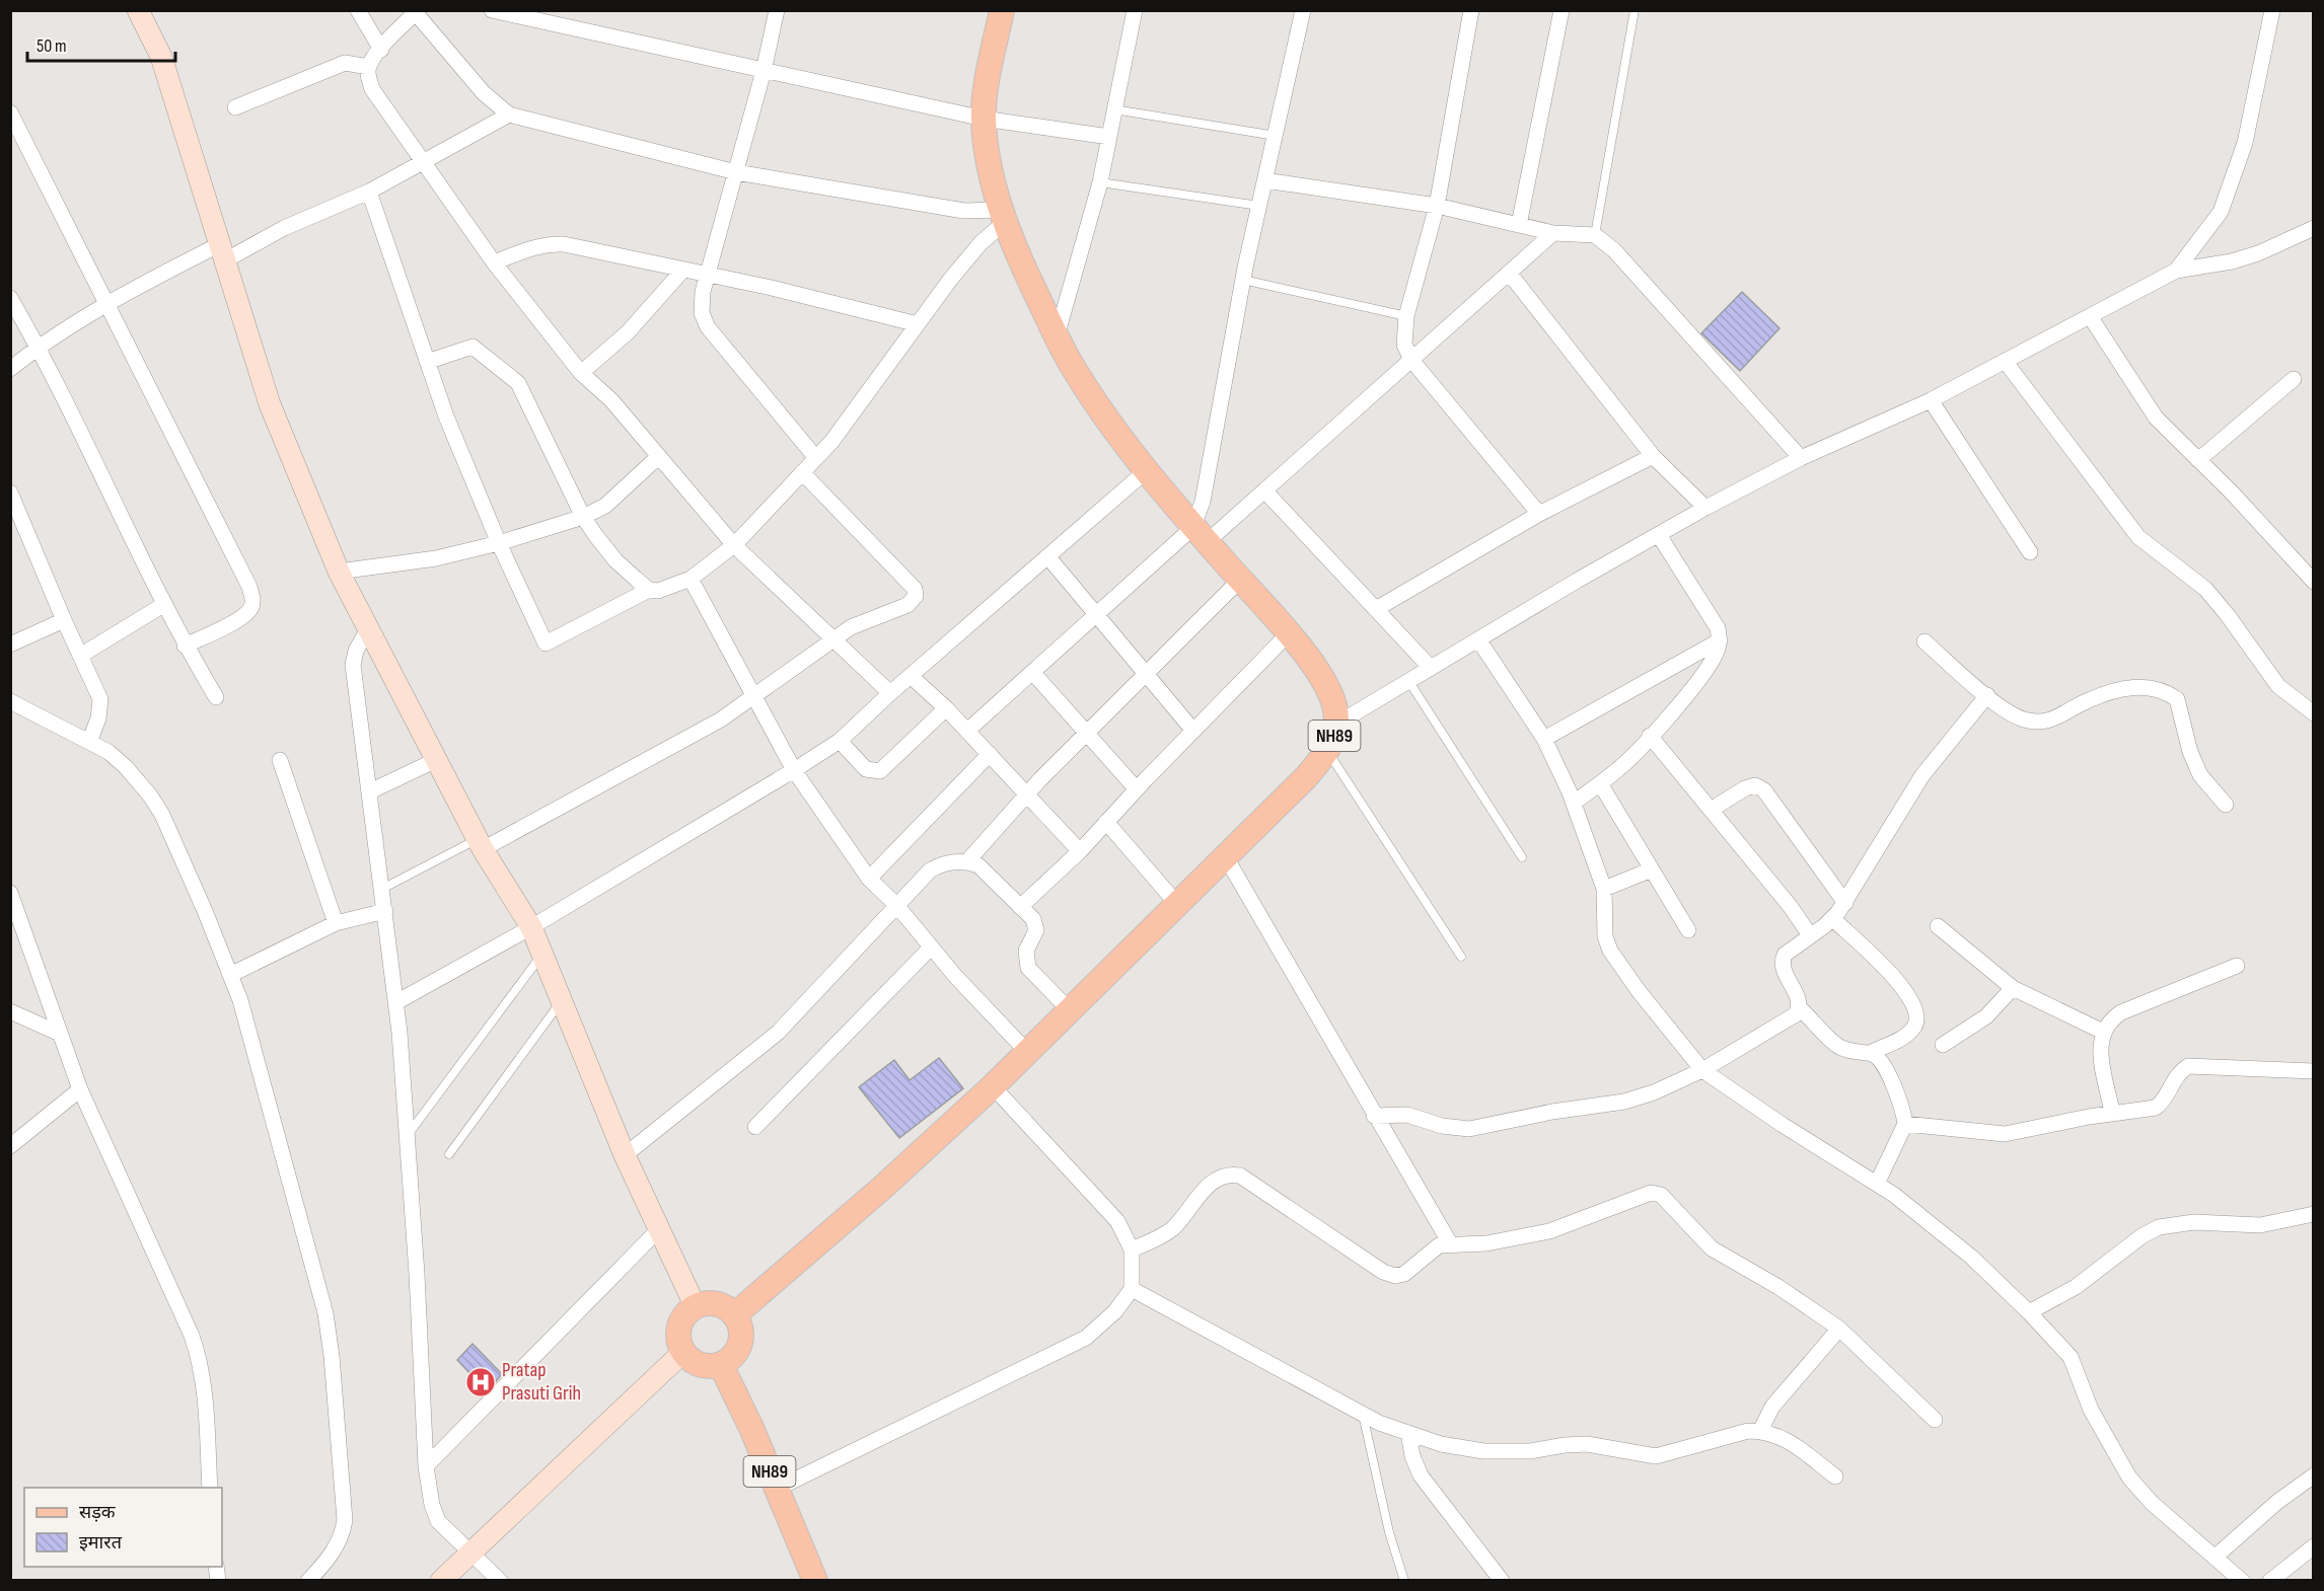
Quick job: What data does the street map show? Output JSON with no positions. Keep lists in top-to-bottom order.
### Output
{
  "streets": {
    "main road": ["NH89"]
  },
  "places": {
    "hospital": ["Pratap Prasuti Grih"]
  },
  "legend": ["सड़क", "इमारत"],
  "scale_bar": "50 m"
}
